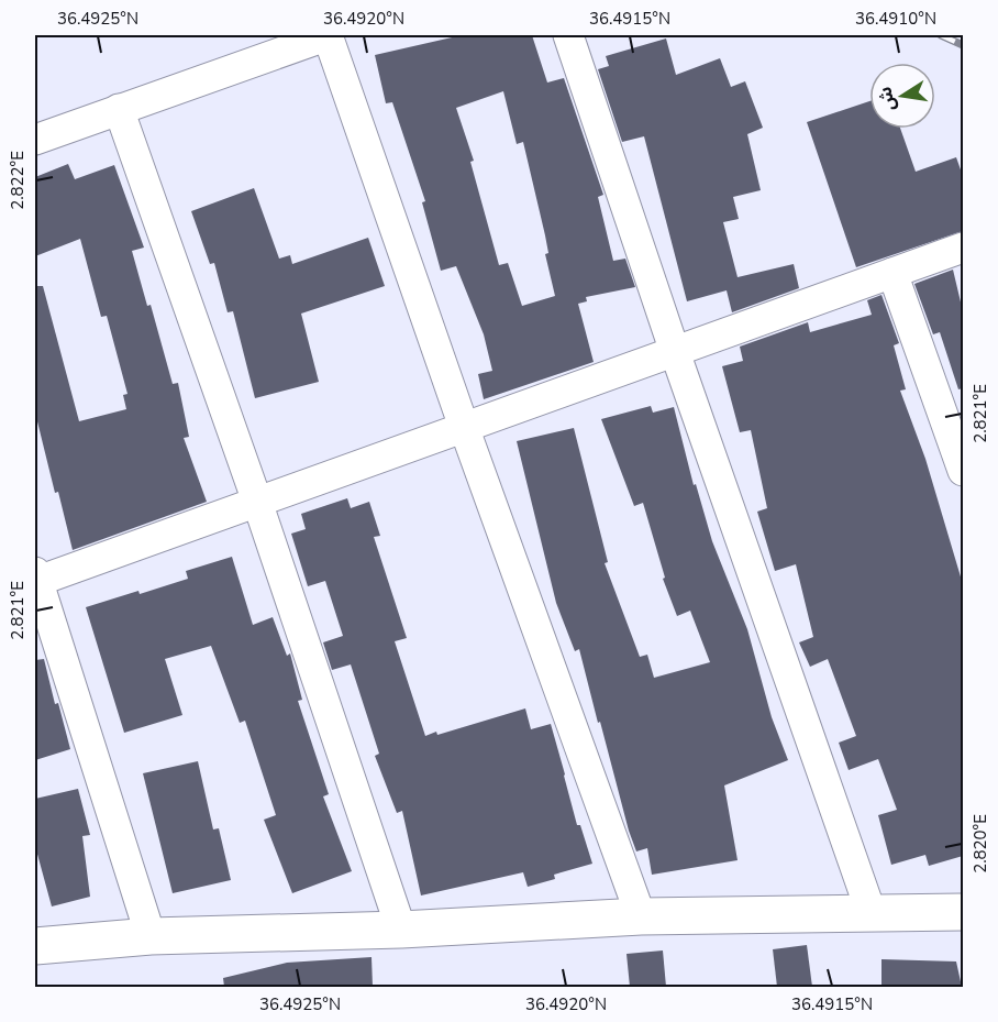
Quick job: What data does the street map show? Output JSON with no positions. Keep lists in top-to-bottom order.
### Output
{
  "north": "left",
  "coordinates": [
    "36.4925°N",
    "36.4920°N",
    "36.4915°N",
    "36.4910°N",
    "2.822°E",
    "2.821°E",
    "2.820°E"
  ]
}
